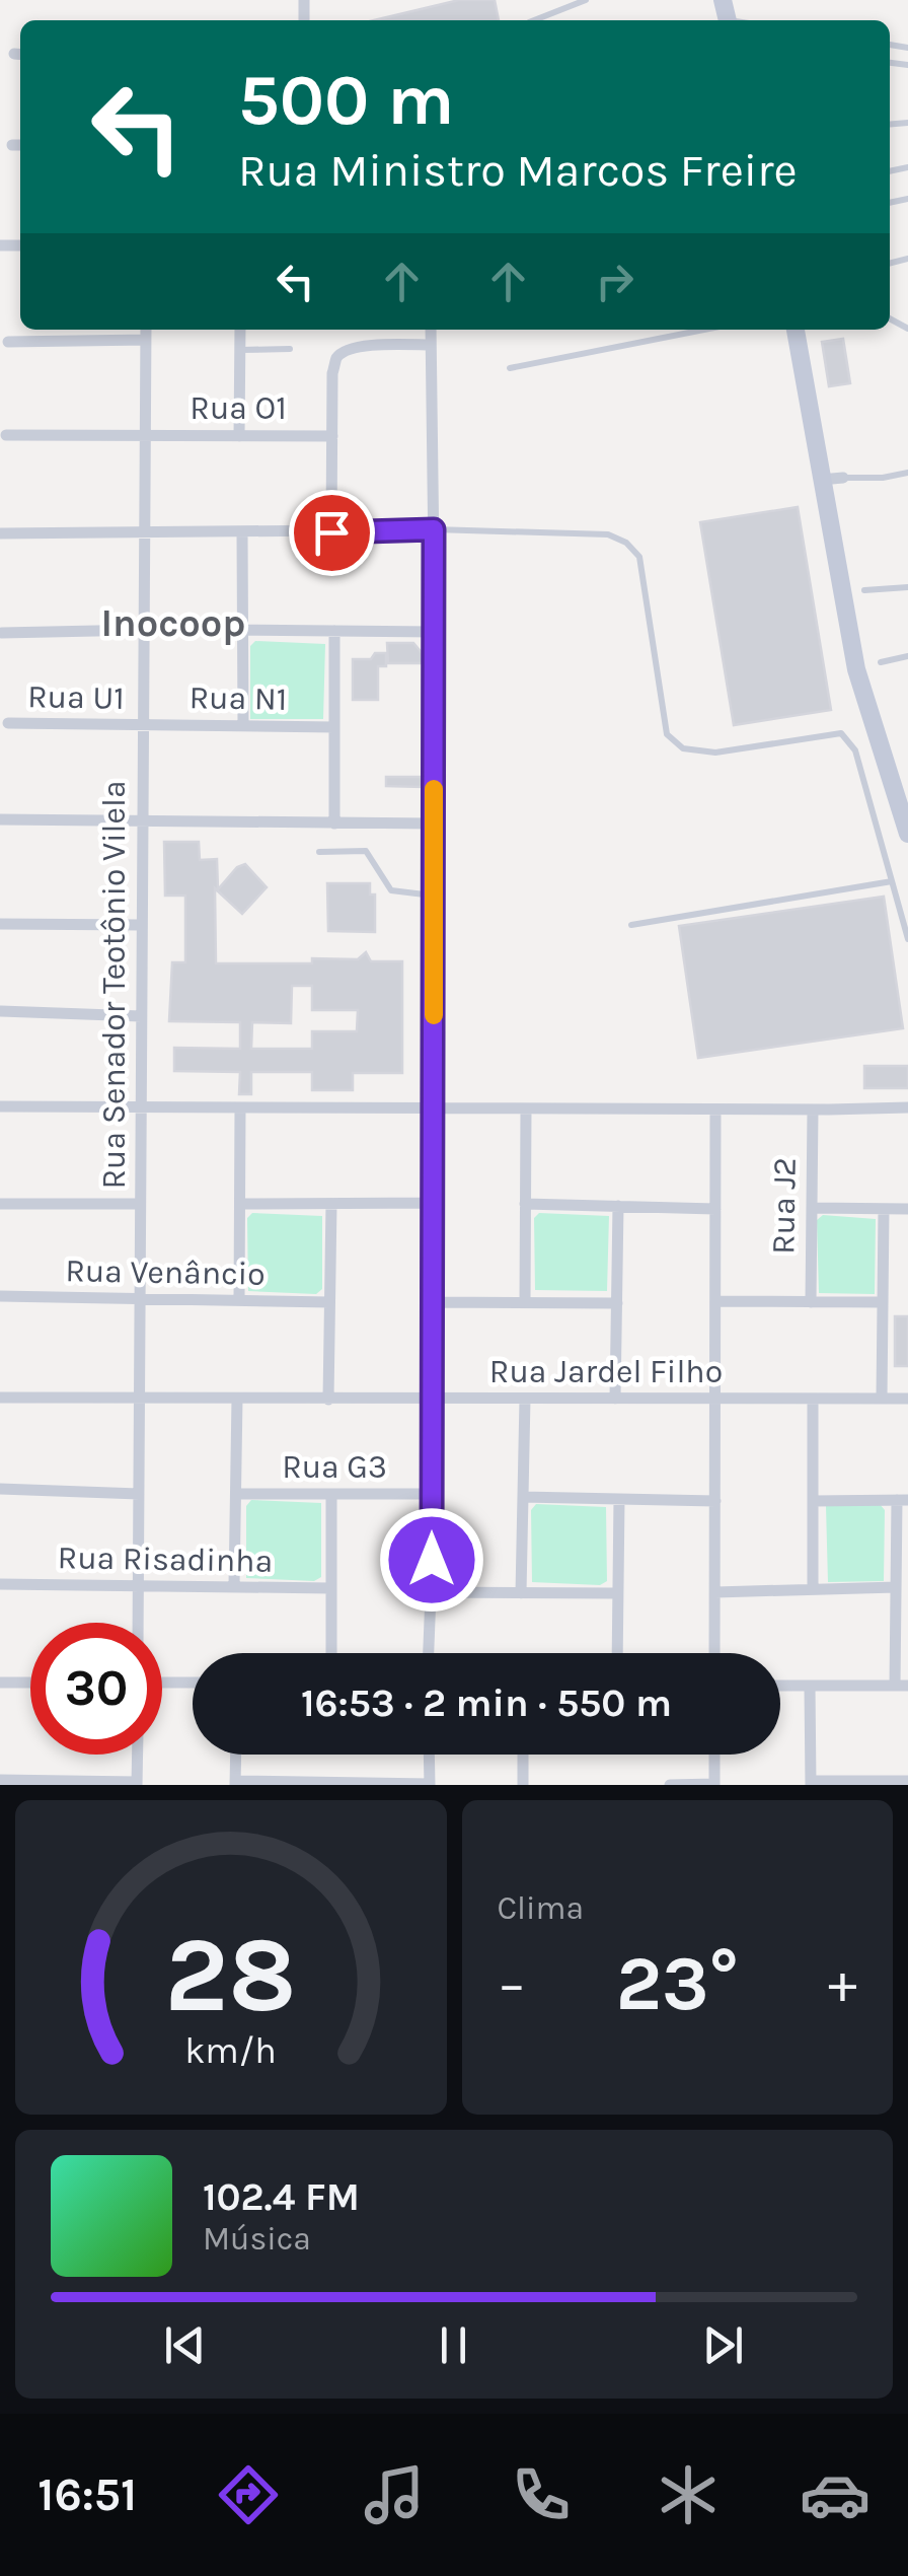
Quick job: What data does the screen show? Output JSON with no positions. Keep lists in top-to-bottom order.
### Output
{
  "streets": {
    "street": [
      "Rua O1",
      "Rua U1",
      "Rua N1",
      "Rua Senador Teotônio Vilela",
      "Rua J2",
      "Rua Venâncio",
      "Rua Jardel Filho",
      "Rua G3",
      "Rua Risadinha"
    ]
  },
  "crossings": [
    ["Rua O1", "Rua Senador Teotônio Vilela"],
    ["Rua U1", "Rua N1"],
    ["Rua U1", "Rua Senador Teotônio Vilela"],
    ["Rua N1", "Rua Senador Teotônio Vilela"],
    ["Rua Senador Teotônio Vilela", "Rua Venâncio"],
    ["Rua Senador Teotônio Vilela", "Rua Jardel Filho"],
    ["Rua Senador Teotônio Vilela", "Rua Risadinha"]
  ],
  "districts": ["Inocoop"],
  "page": {
    "turn": ["500 m", "Rua Ministro Marcos Freire"],
    "limit": "30",
    "trip": "16:53 · 2 min · 550 m",
    "tile": "Clima",
    "heat": ["−", "23°", "+"],
    "song": ["102.4 FM", "Música"],
    "tabs": "16:51",
    "gauge": ["28", "km/h"]
  }
}
